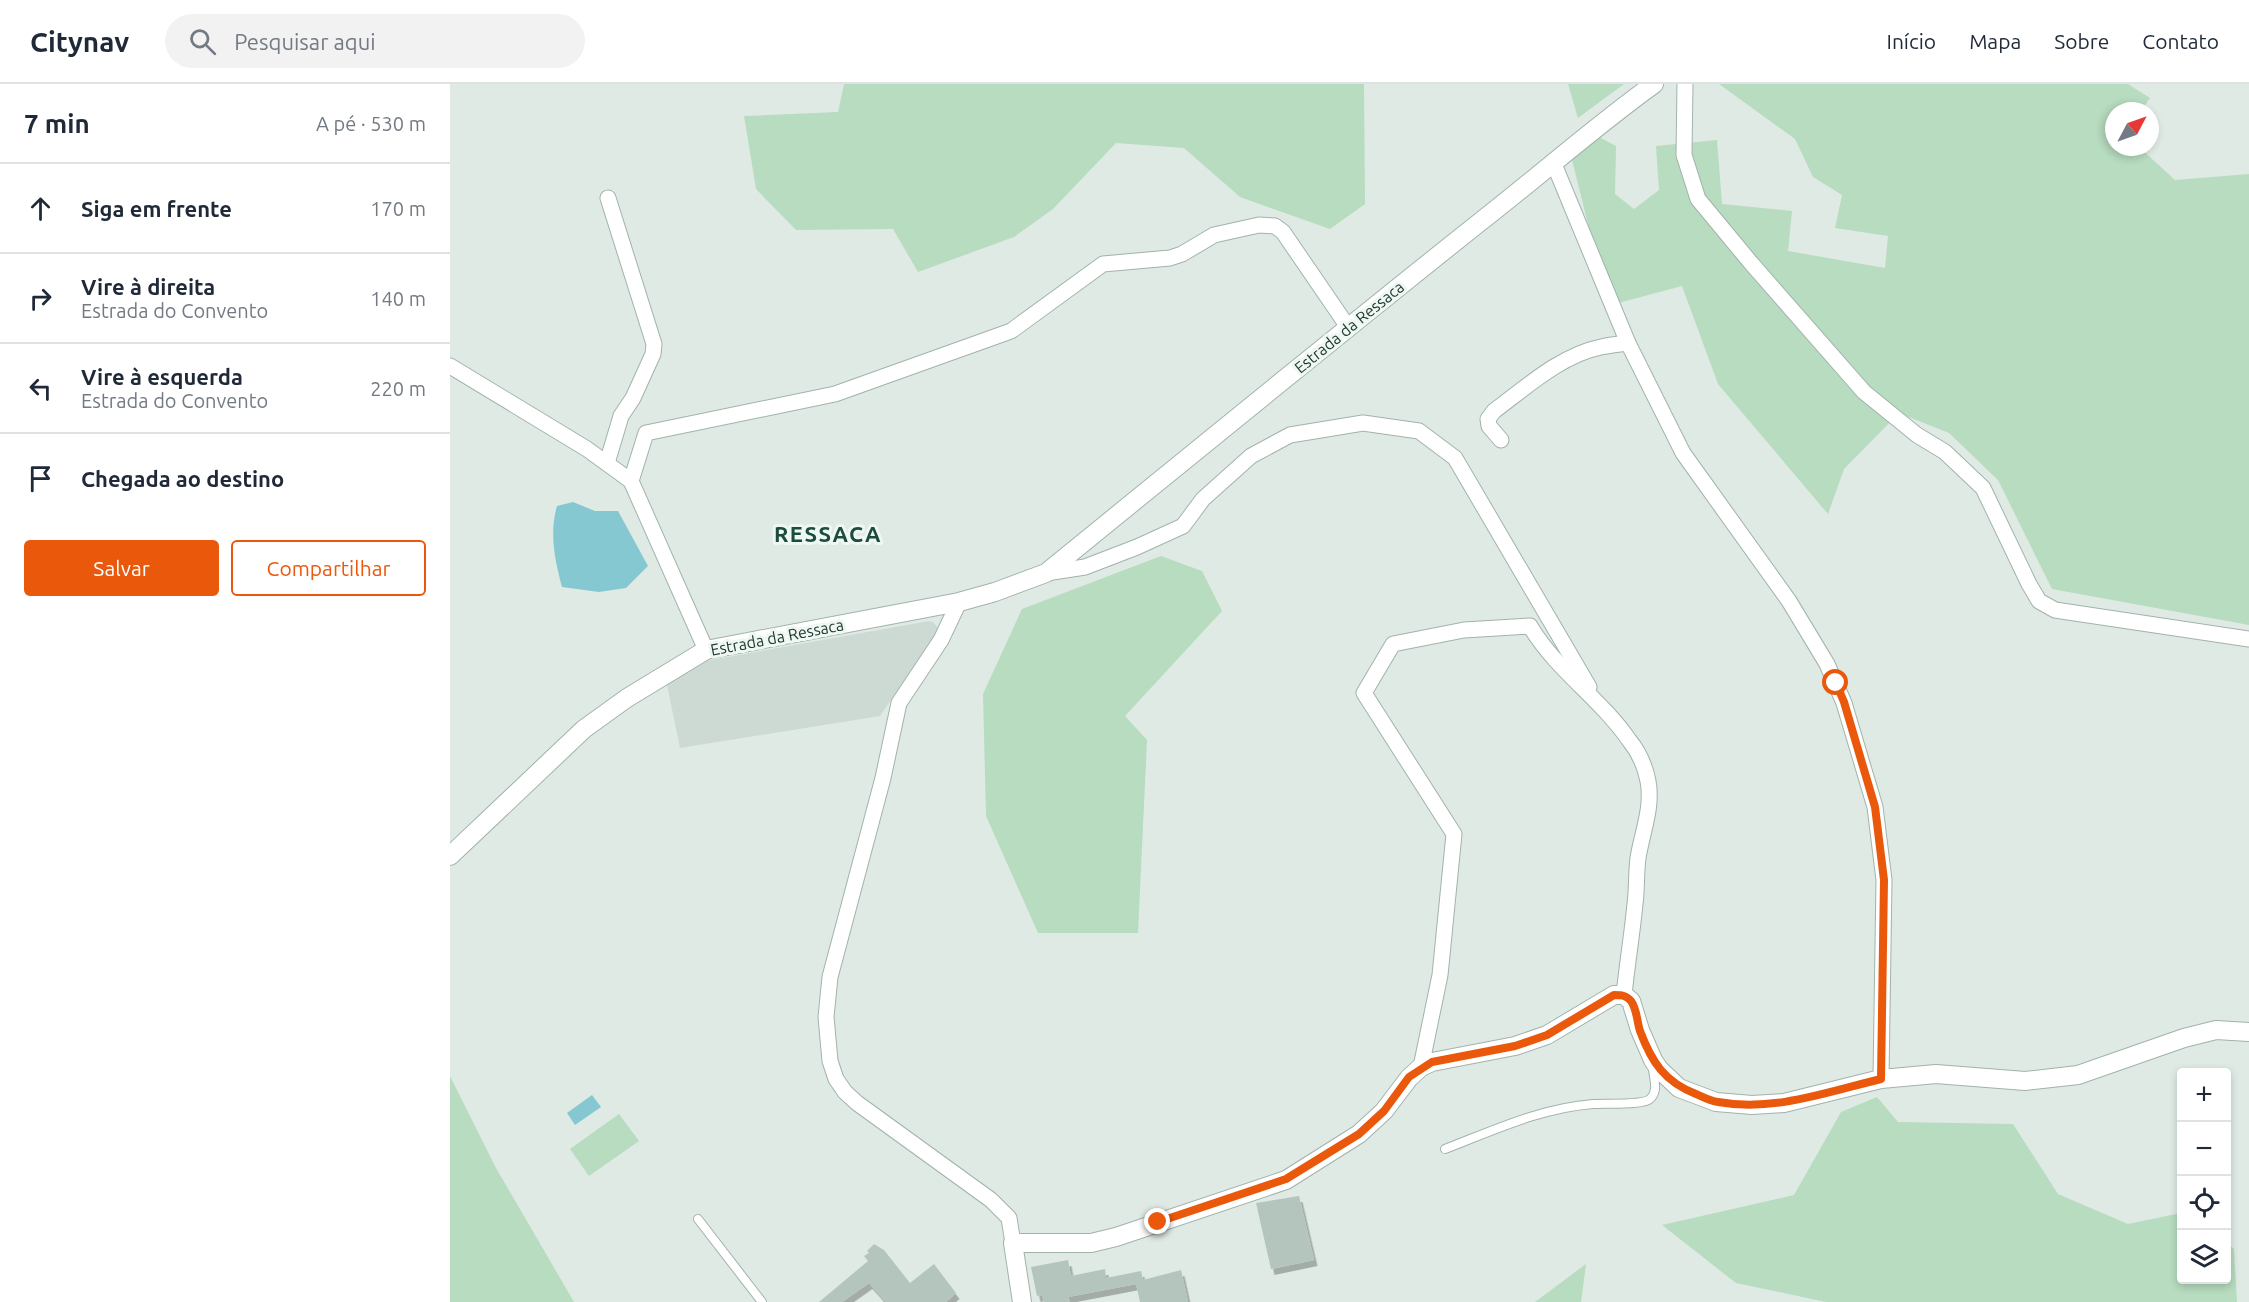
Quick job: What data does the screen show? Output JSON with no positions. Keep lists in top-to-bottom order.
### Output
{
  "streets": {
    "street": ["Estrada da Ressaca"]
  },
  "districts": ["RESSACA"],
  "north": "top right",
  "page": {
    "header": "Citynav",
    "search": "Pesquisar aqui",
    "nav": [
      "Início",
      "Mapa",
      "Sobre",
      "Contato"
    ],
    "heading": ["7 min", "A pé · 530 m"],
    "list": [
      ["Siga em frente", "170 m"],
      ["Vire à direita", "Estrada do Convento", "140 m"],
      ["Vire à esquerda", "Estrada do Convento", "220 m"],
      "Chegada ao destino"
    ],
    "buttons": ["Salvar", "Compartilhar"],
    "map_buttons": ["+", "−"]
  }
}
